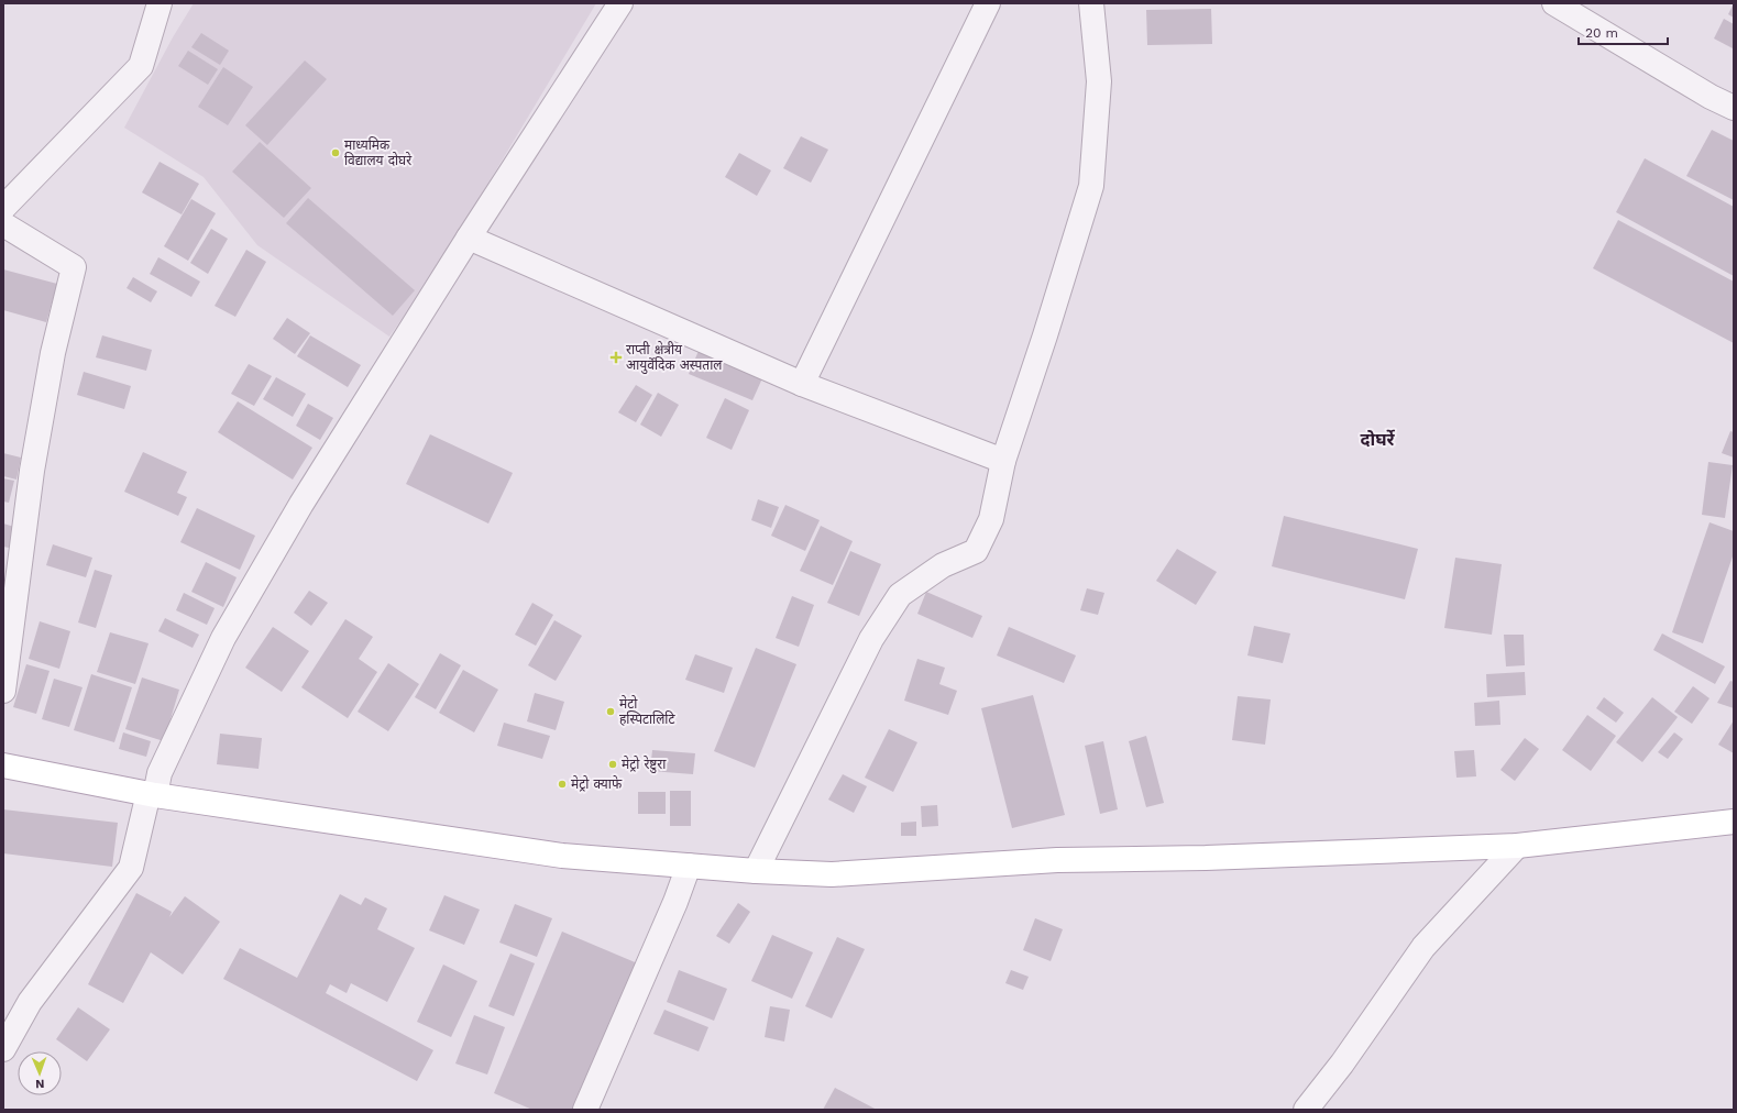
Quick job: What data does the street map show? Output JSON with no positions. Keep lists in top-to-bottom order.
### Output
{
  "districts": ["दोघर्रे"],
  "places": {
    "other": [
      "माध्यमिक विद्यालय दोघरे",
      "मेट्रो हस्पिटालिटि",
      "मेट्रो रेष्टुरा",
      "मेट्रो क्याफे"
    ],
    "health": ["राप्ती क्षेत्रीय आयुर्वेदिक अस्पताल"]
  },
  "scale_bar": "20 m",
  "north": "bottom"
}
